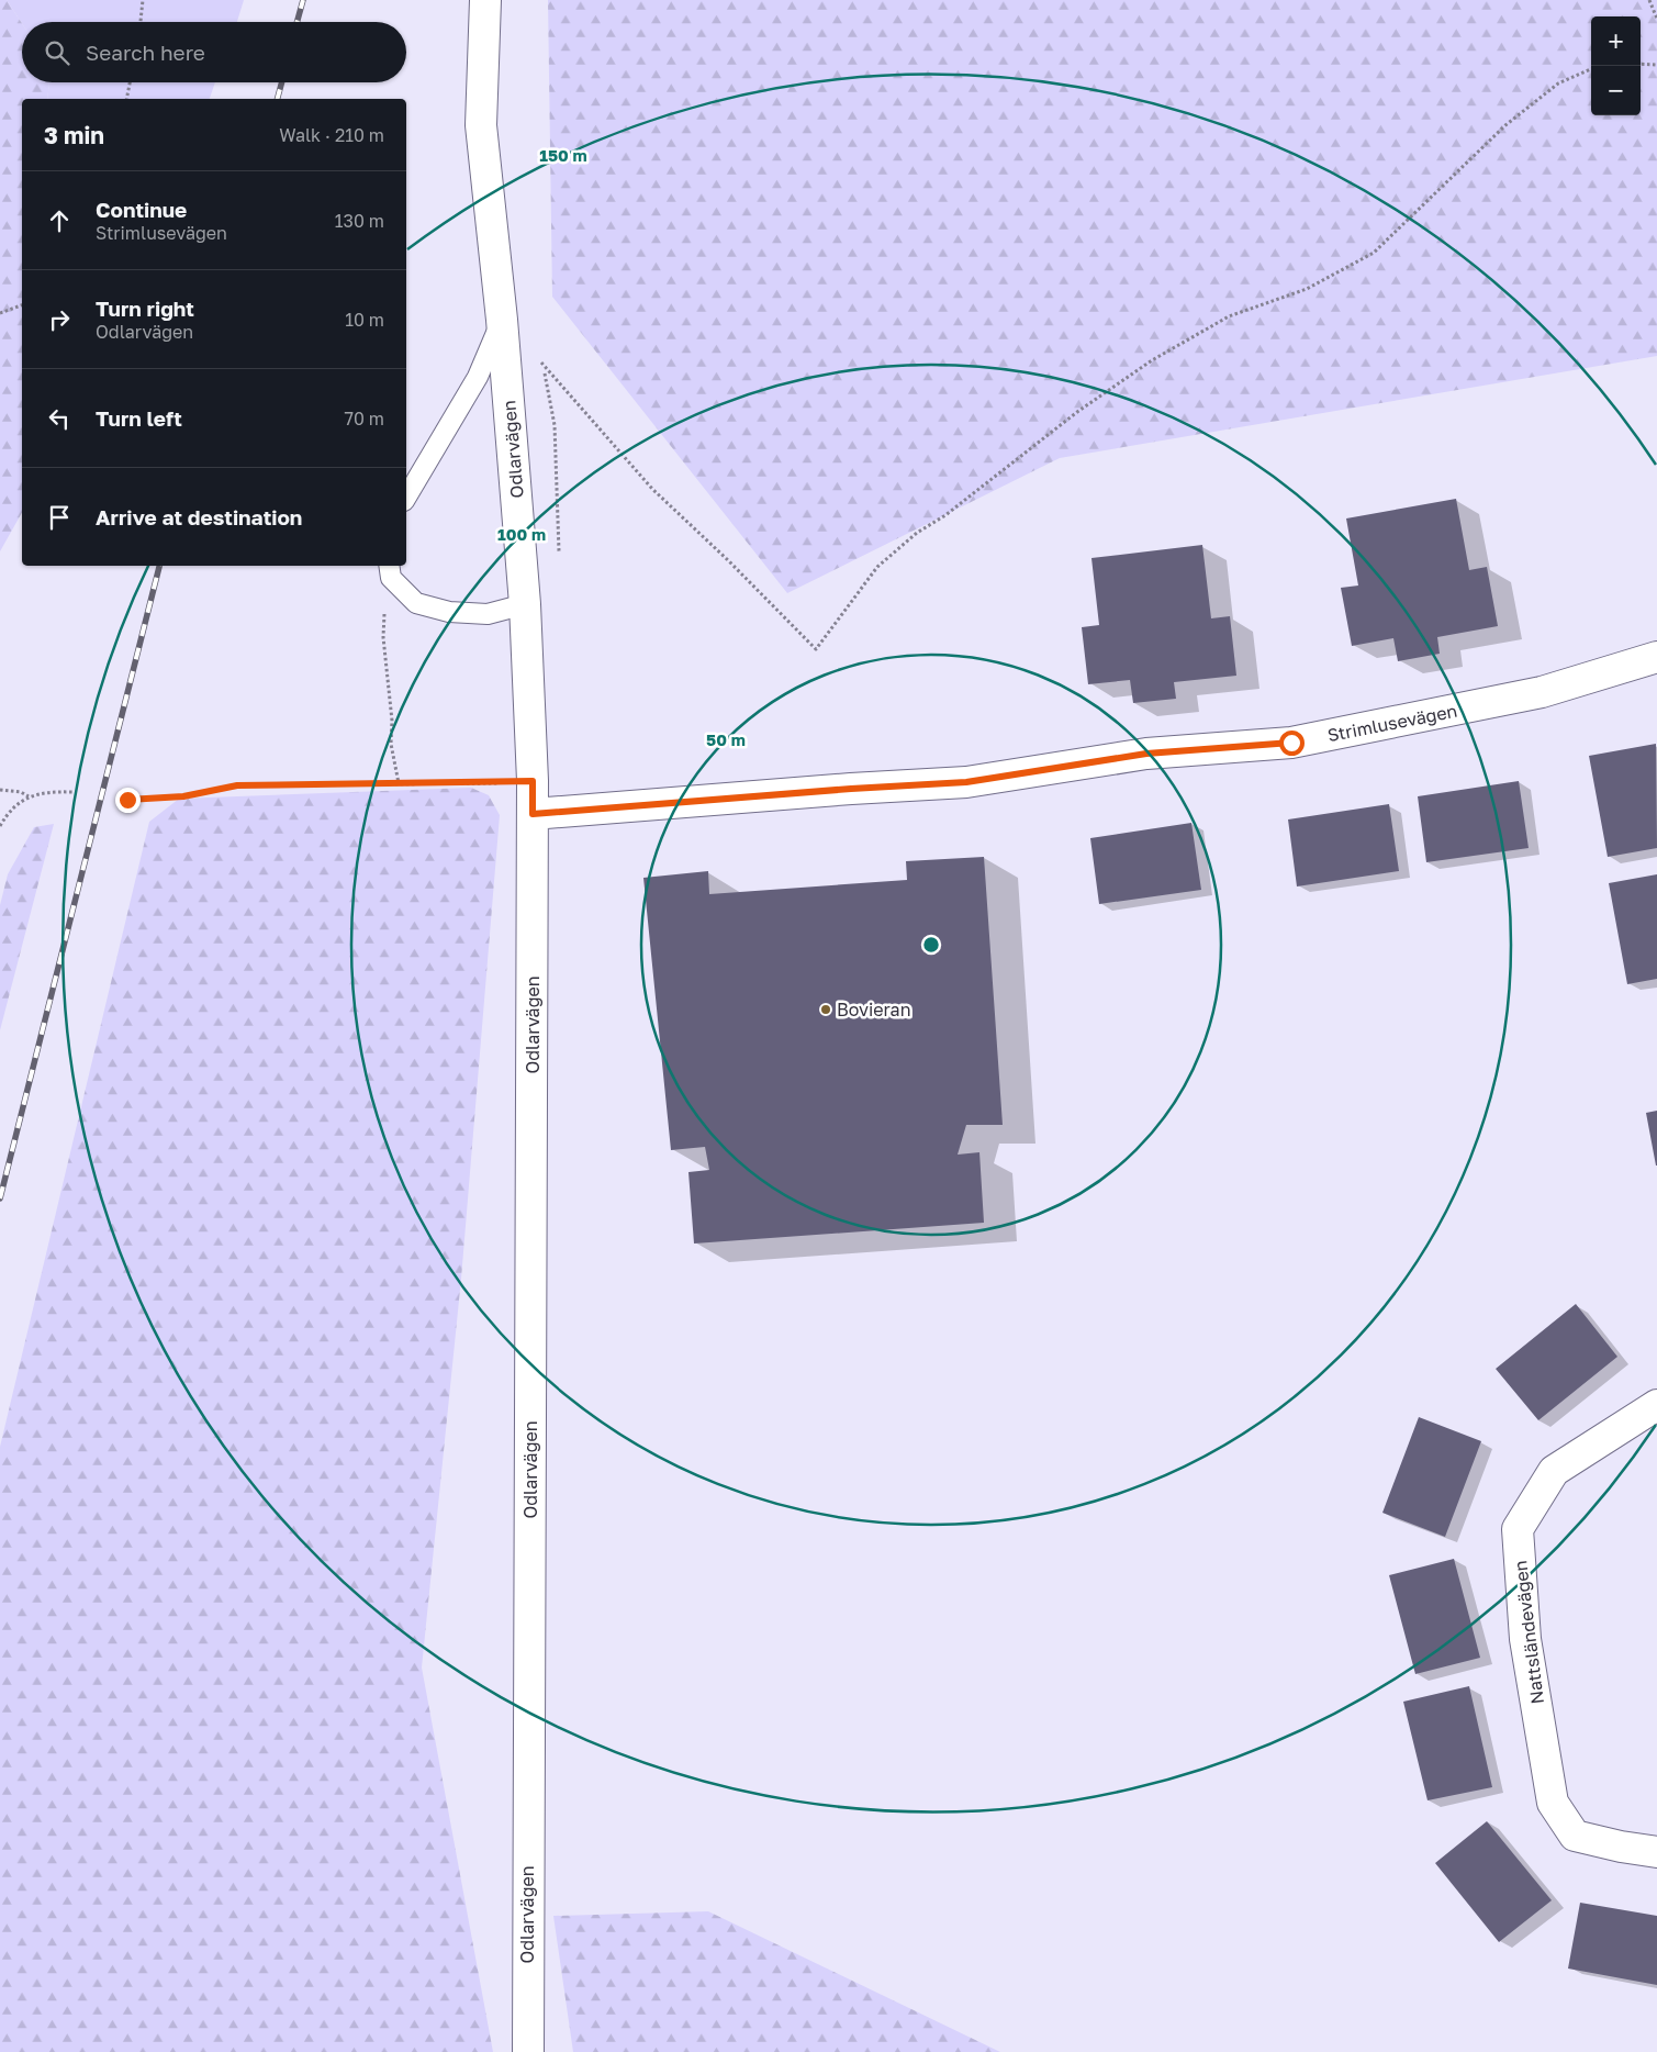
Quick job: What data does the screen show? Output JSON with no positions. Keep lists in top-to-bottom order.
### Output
{
  "streets": {
    "street": ["Odlarvägen", "Strimlusevägen", "Nattsländevägen"]
  },
  "crossings": [
    ["Odlarvägen", "Strimlusevägen"]
  ],
  "places": ["Bovieran"],
  "page": {
    "map_buttons": ["+", "−"],
    "search": "Search here",
    "heading": ["3 min", "Walk · 210 m"],
    "list": [
      ["Continue", "Strimlusevägen", "130 m"],
      ["Turn right", "Odlarvägen", "10 m"],
      ["Turn left", "70 m"],
      "Arrive at destination"
    ]
  },
  "rings": ["150 m", "100 m", "50 m"]
}
